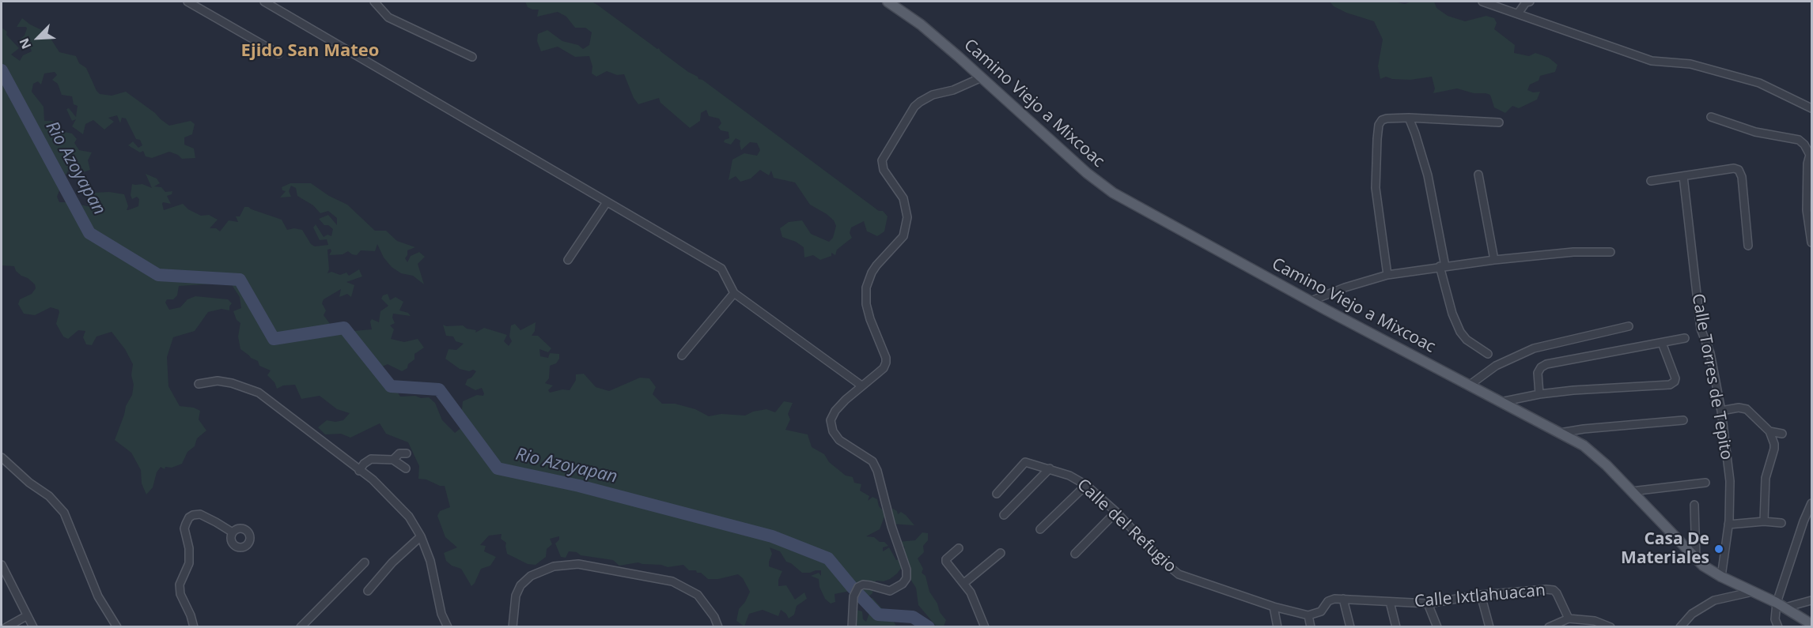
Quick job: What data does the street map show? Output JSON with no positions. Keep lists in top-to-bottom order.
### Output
{
  "streets": {
    "main road": ["Camino Viejo a Mixcoac"],
    "street": ["Calle Torres de Tepito", "Calle del Refugio", "Calle Ixtlahuacan"]
  },
  "crossings": [
    ["Camino Viejo a Mixcoac", "Calle Torres de Tepito"]
  ],
  "districts": ["Ejido San Mateo"],
  "water": ["Rio Azoyapan"],
  "places": ["Casa De Materiales"],
  "north": "bottom left"
}
